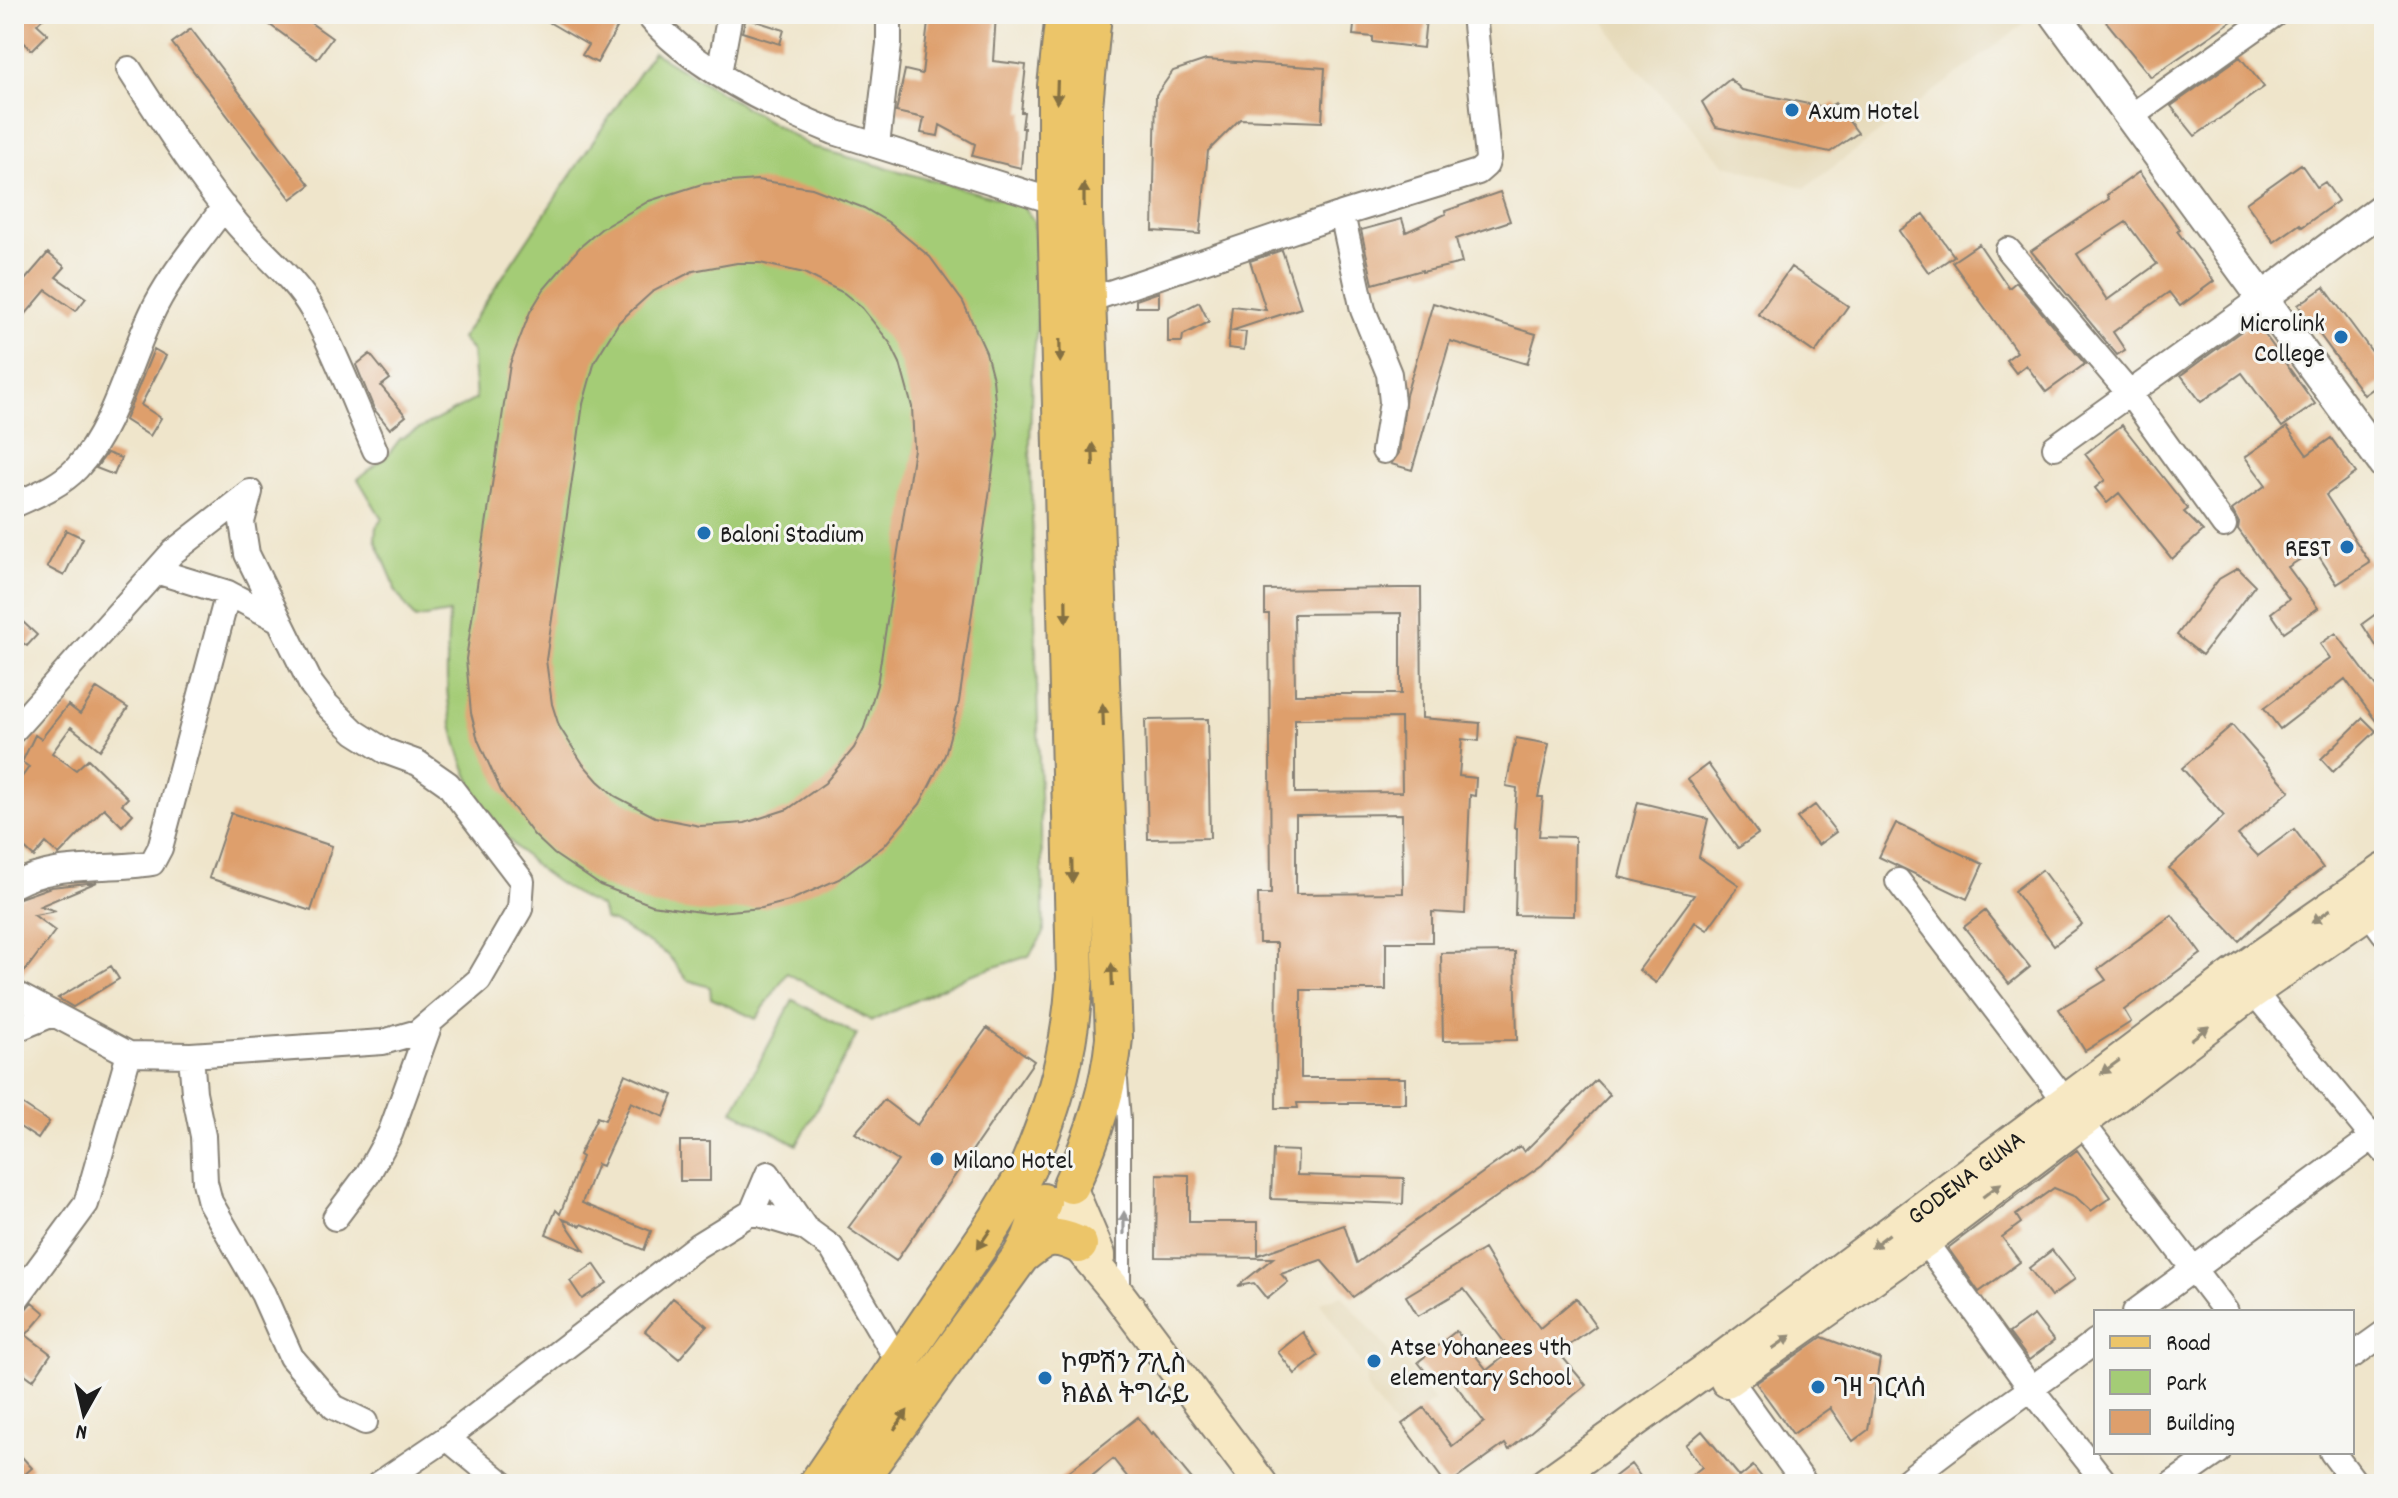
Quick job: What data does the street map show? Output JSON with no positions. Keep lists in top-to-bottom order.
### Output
{
  "streets": {
    "main road": ["GODENA GUNA"]
  },
  "places": [
    "Axum Hotel",
    "Microlink College",
    "Baloni Stadium",
    "REST",
    "Milano Hotel",
    "Atse Yohanees 4th elementary School",
    "ኮምሽን ፖሊስ ክልል ትግራይ",
    "ገዛ ገርላሰ"
  ],
  "legend": ["Road", "Park", "Building"],
  "north": "bottom"
}
